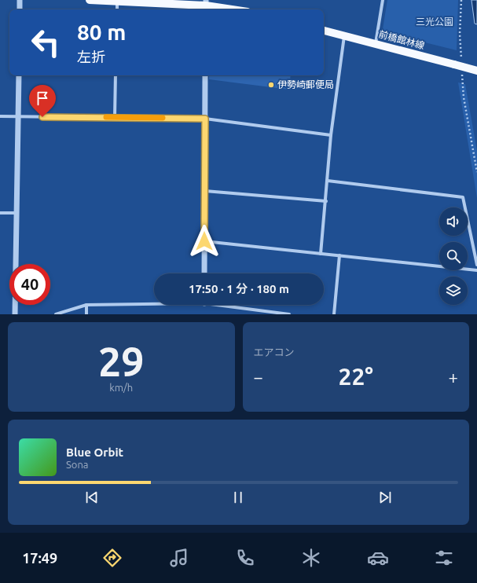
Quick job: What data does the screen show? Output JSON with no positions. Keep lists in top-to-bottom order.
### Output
{
  "streets": {
    "main road": ["前橋館林線"]
  },
  "parks": ["三光公園"],
  "places": ["伊勢崎郵便局"],
  "page": {
    "turn": ["80 m", "左折"],
    "limit": "40",
    "trip": "17:50 · 1 分 · 180 m",
    "tile": [
      ["29", "km/h"],
      "エアコン"
    ],
    "heat": ["−", "22°", "+"],
    "song": ["Blue Orbit", "Sona"],
    "tabs": "17:49"
  }
}
